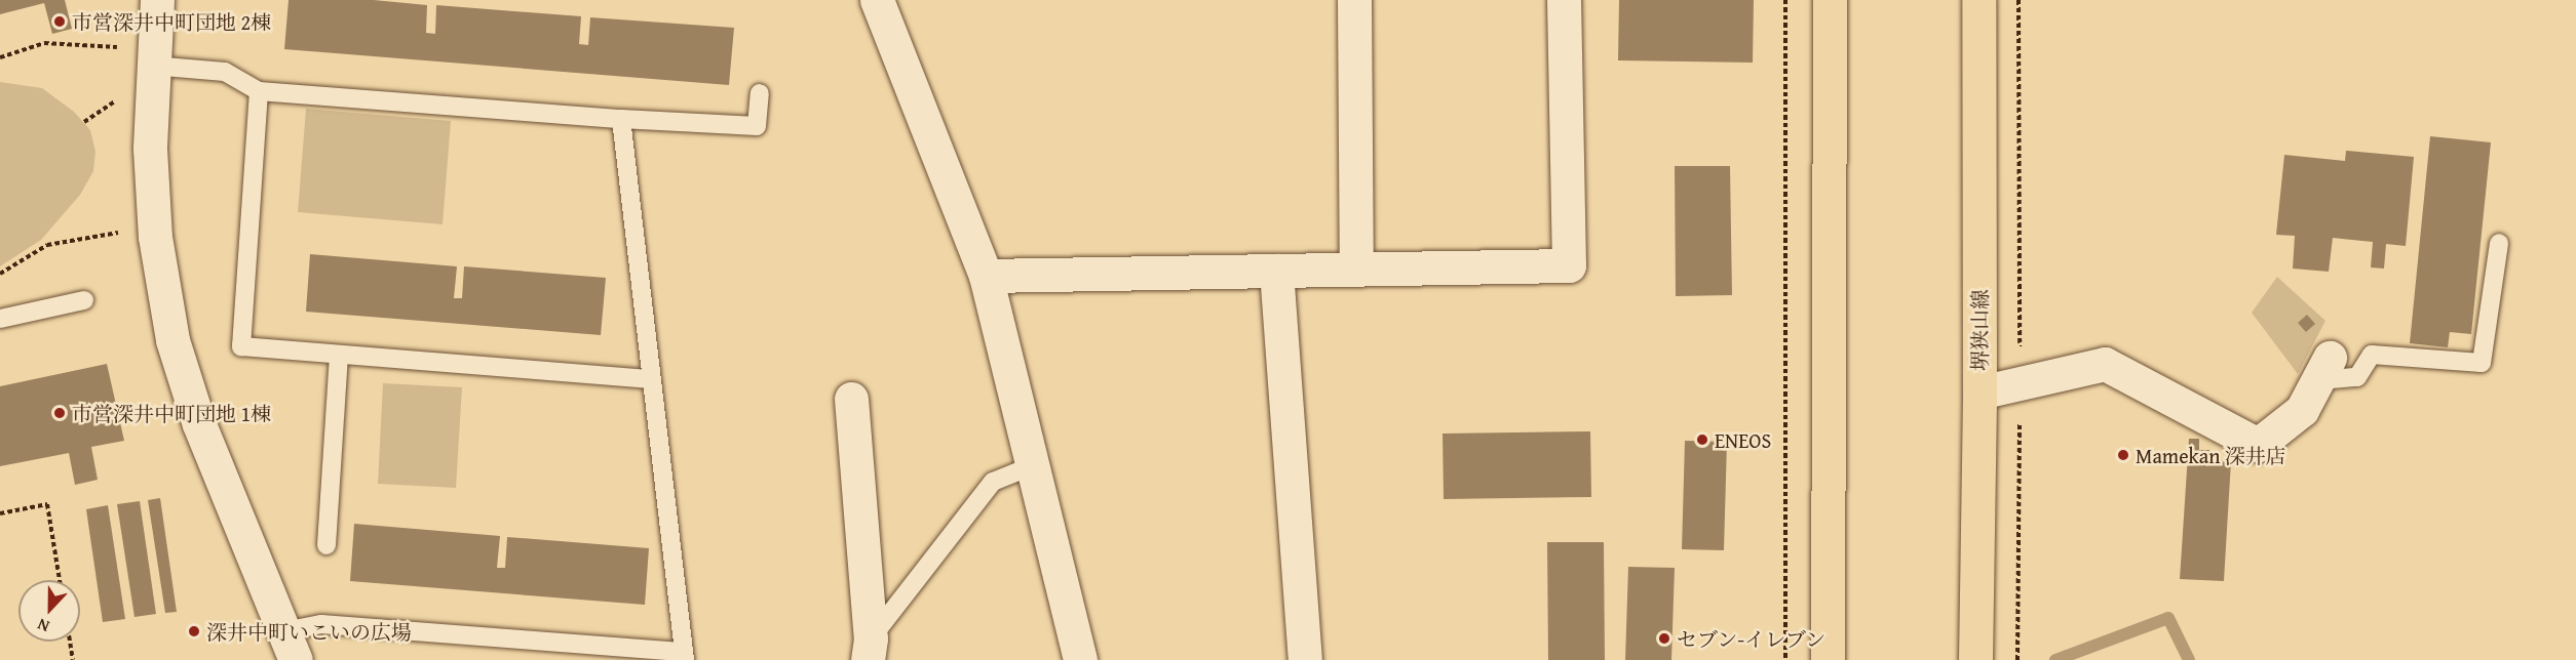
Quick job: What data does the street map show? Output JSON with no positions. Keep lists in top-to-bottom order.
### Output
{
  "streets": {
    "main road": ["堺狭山線"]
  },
  "places": [
    "市営深井中町団地 2棟",
    "市営深井中町団地 1棟",
    "ENEOS",
    "Mamekan 深井店",
    "深井中町いこいの広場",
    "セブン-イレブン"
  ],
  "north": "bottom"
}
